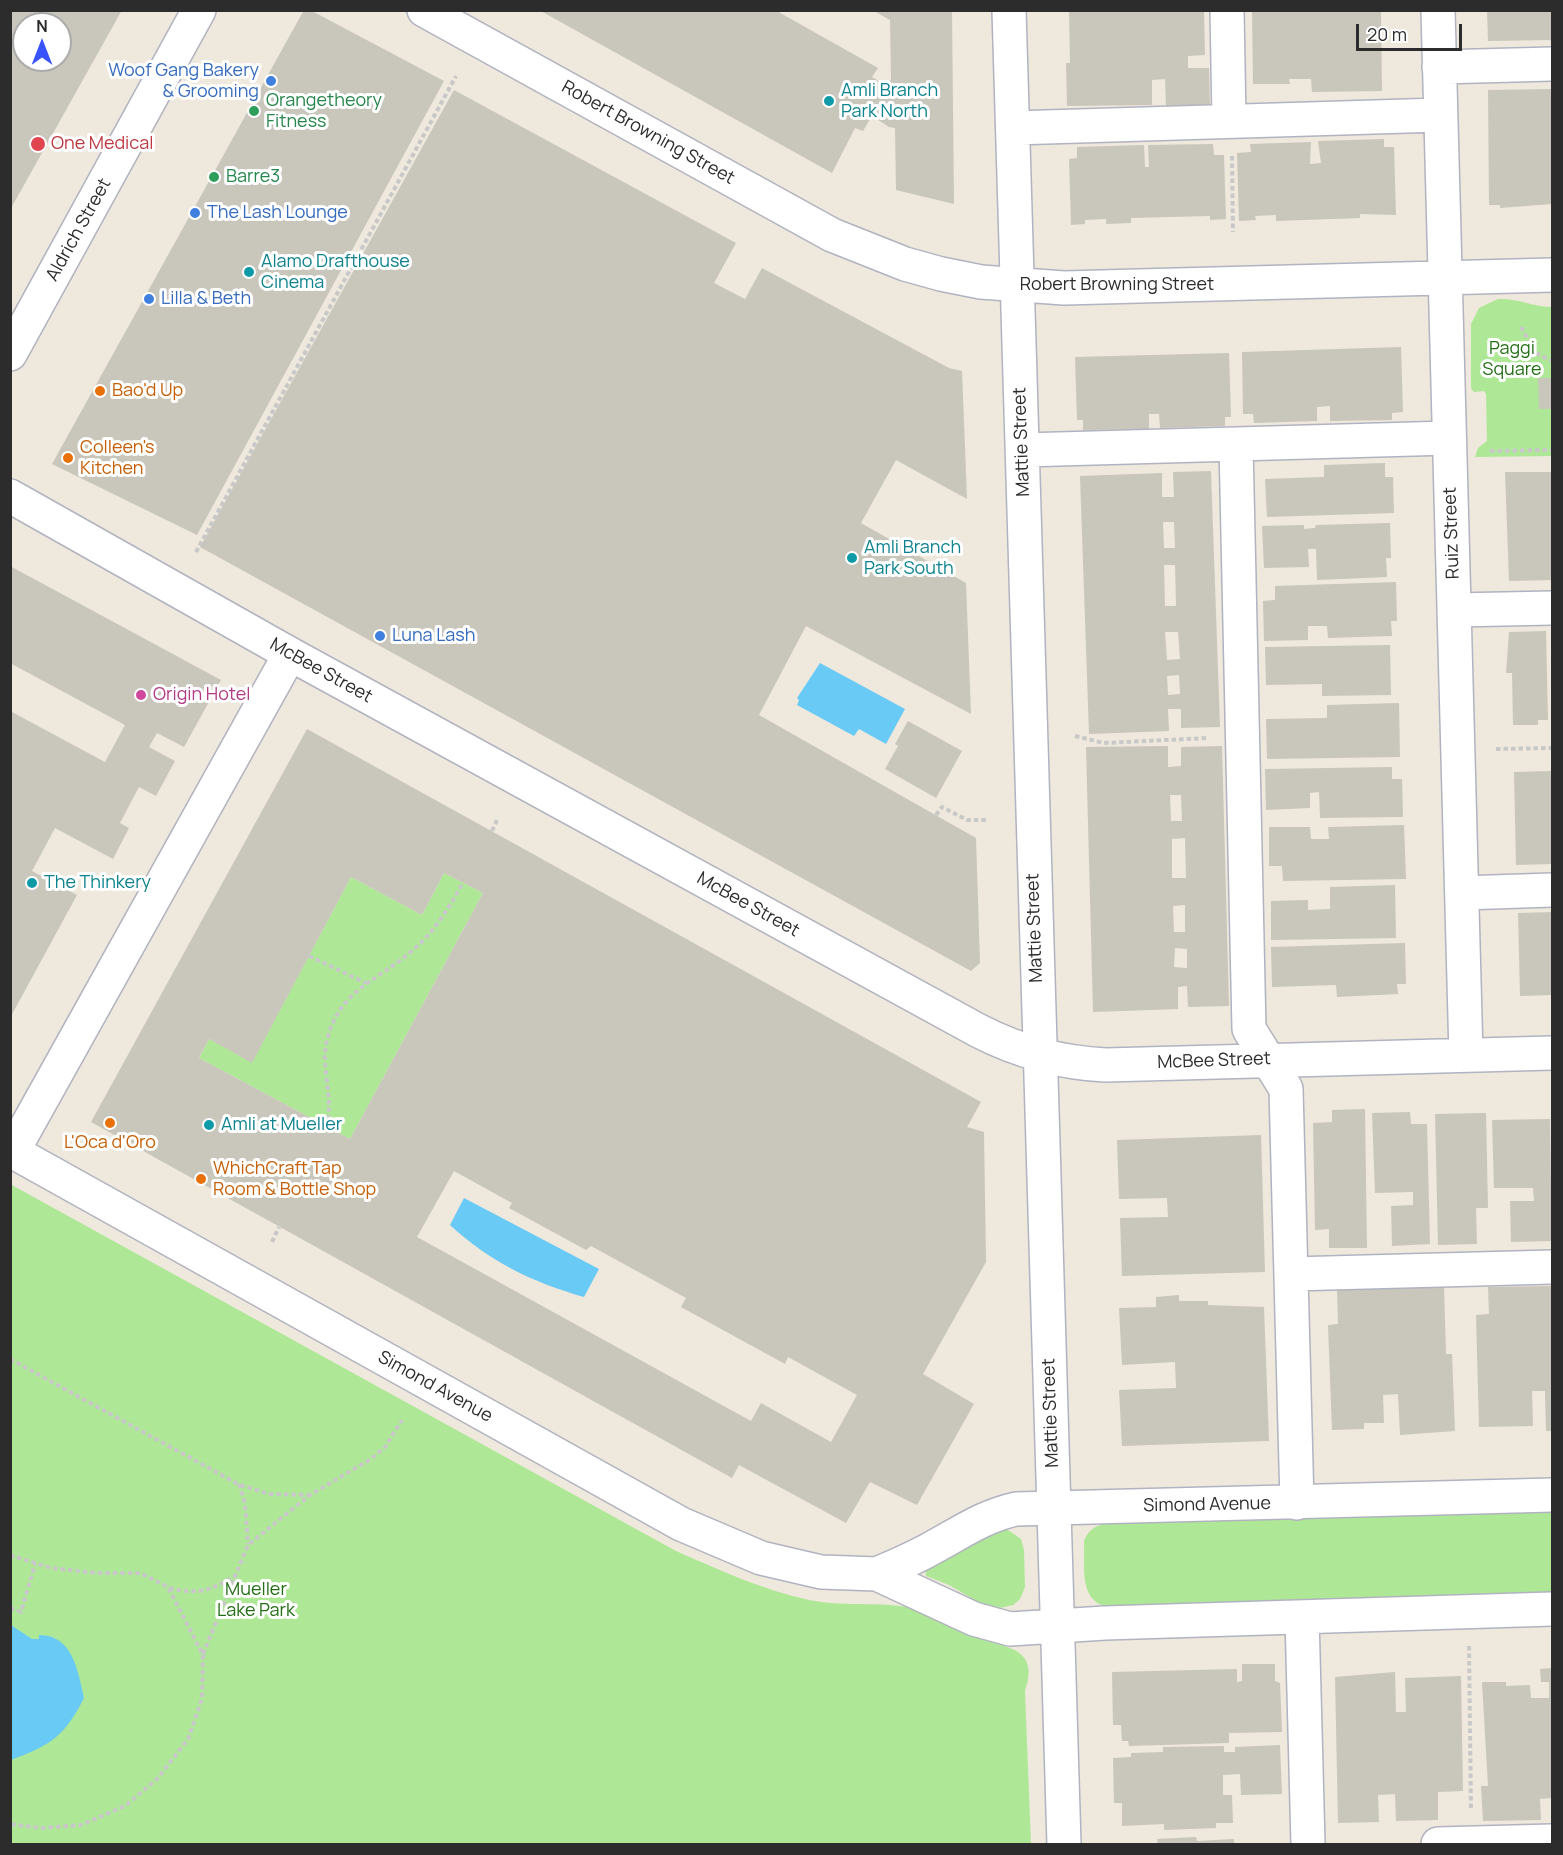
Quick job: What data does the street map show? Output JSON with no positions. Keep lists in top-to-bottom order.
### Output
{
  "streets": {
    "street": [
      "Robert Browning Street",
      "Aldrich Street",
      "Mattie Street",
      "Ruiz Street",
      "McBee Street",
      "Simond Avenue"
    ]
  },
  "crossings": [
    ["Robert Browning Street", "Mattie Street"],
    ["Robert Browning Street", "Ruiz Street"],
    ["Mattie Street", "McBee Street"],
    ["Mattie Street", "Simond Avenue"],
    ["Ruiz Street", "McBee Street"]
  ],
  "parks": ["Paggi Square", "Mueller Lake Park"],
  "places": [
    "Woof Gang Bakery & Grooming",
    "Amli Branch Park North",
    "Orangetheory Fitness",
    "One Medical",
    "Barre3",
    "The Lash Lounge",
    "Alamo Drafthouse Cinema",
    "Lilla & Beth",
    "Bao'd Up",
    "Colleen's Kitchen",
    "Amli Branch Park South",
    "Luna Lash",
    "Origin Hotel",
    "The Thinkery",
    "L'Oca d'Oro",
    "Amli at Mueller",
    "WhichCraft Tap Room & Bottle Shop"
  ],
  "scale_bar": "20 m",
  "north": "top"
}
